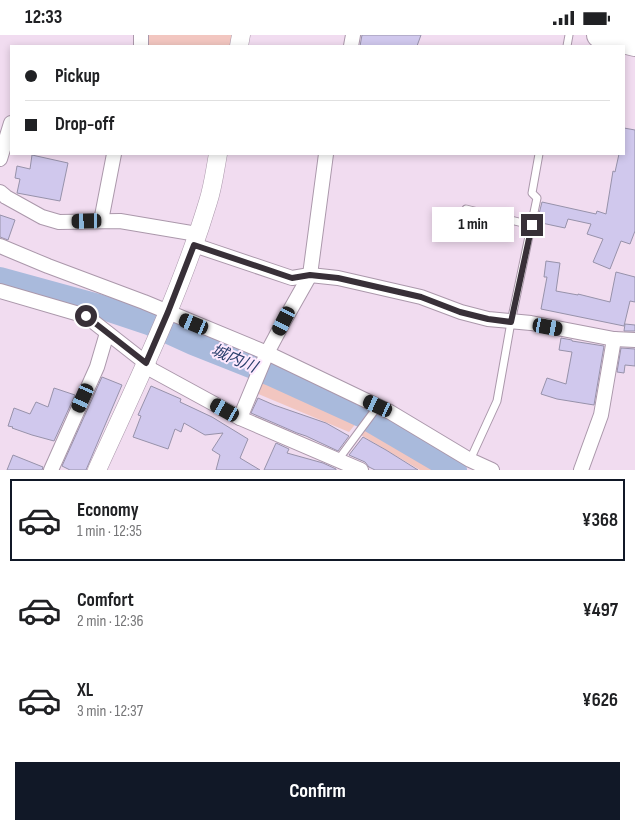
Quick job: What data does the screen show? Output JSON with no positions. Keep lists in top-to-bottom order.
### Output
{
  "water": ["城内川"],
  "page": {
    "status": "12:33",
    "banner": ["Pickup", "Drop-off"],
    "bubble": "1 min",
    "list": [
      {
        "name": "Economy",
        "note": "1 min · 12:35",
        "value": "¥368"
      },
      {
        "name": "Comfort",
        "note": "2 min · 12:36",
        "value": "¥497"
      },
      {
        "name": "XL",
        "note": "3 min · 12:37",
        "value": "¥626"
      }
    ],
    "buttons": "Confirm"
  }
}
